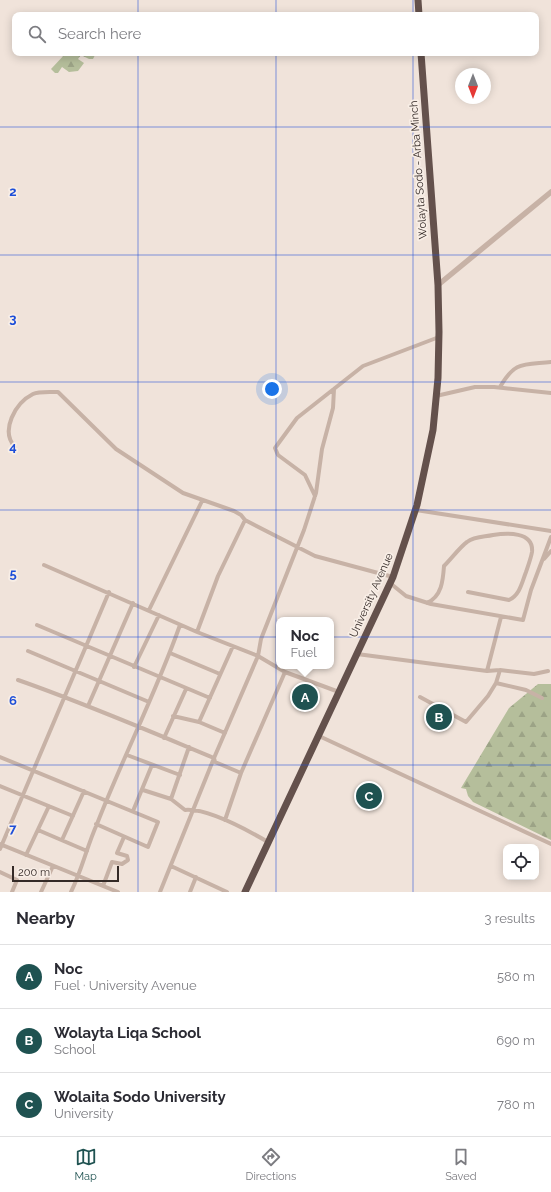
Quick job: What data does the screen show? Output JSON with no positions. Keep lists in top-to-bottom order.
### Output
{
  "streets": {
    "highway": ["Wolayta Sodo - Arba Minch", "University Avenue"]
  },
  "crossings": [
    ["Wolayta Sodo - Arba Minch", "University Avenue"]
  ],
  "scale_bar": "200 m",
  "north": "bottom",
  "page": {
    "search": "Search here",
    "popup": ["Noc", "Fuel"],
    "pins": ["A", "B", "C"],
    "scale": "200 m",
    "heading": ["Nearby", "3 results"],
    "list": [
      {
        "mark": "A",
        "name": "Noc",
        "note": "Fuel · University Avenue",
        "value": "580 m"
      },
      {
        "mark": "B",
        "name": "Wolayta Liqa School",
        "note": "School",
        "value": "690 m"
      },
      {
        "mark": "C",
        "name": "Wolaita Sodo University",
        "note": "University",
        "value": "780 m"
      }
    ],
    "nav": ["Map", "Directions", "Saved"]
  },
  "grid": {
    "rows": [
      "2",
      "3",
      "4",
      "5",
      "6",
      "7"
    ]
  }
}
